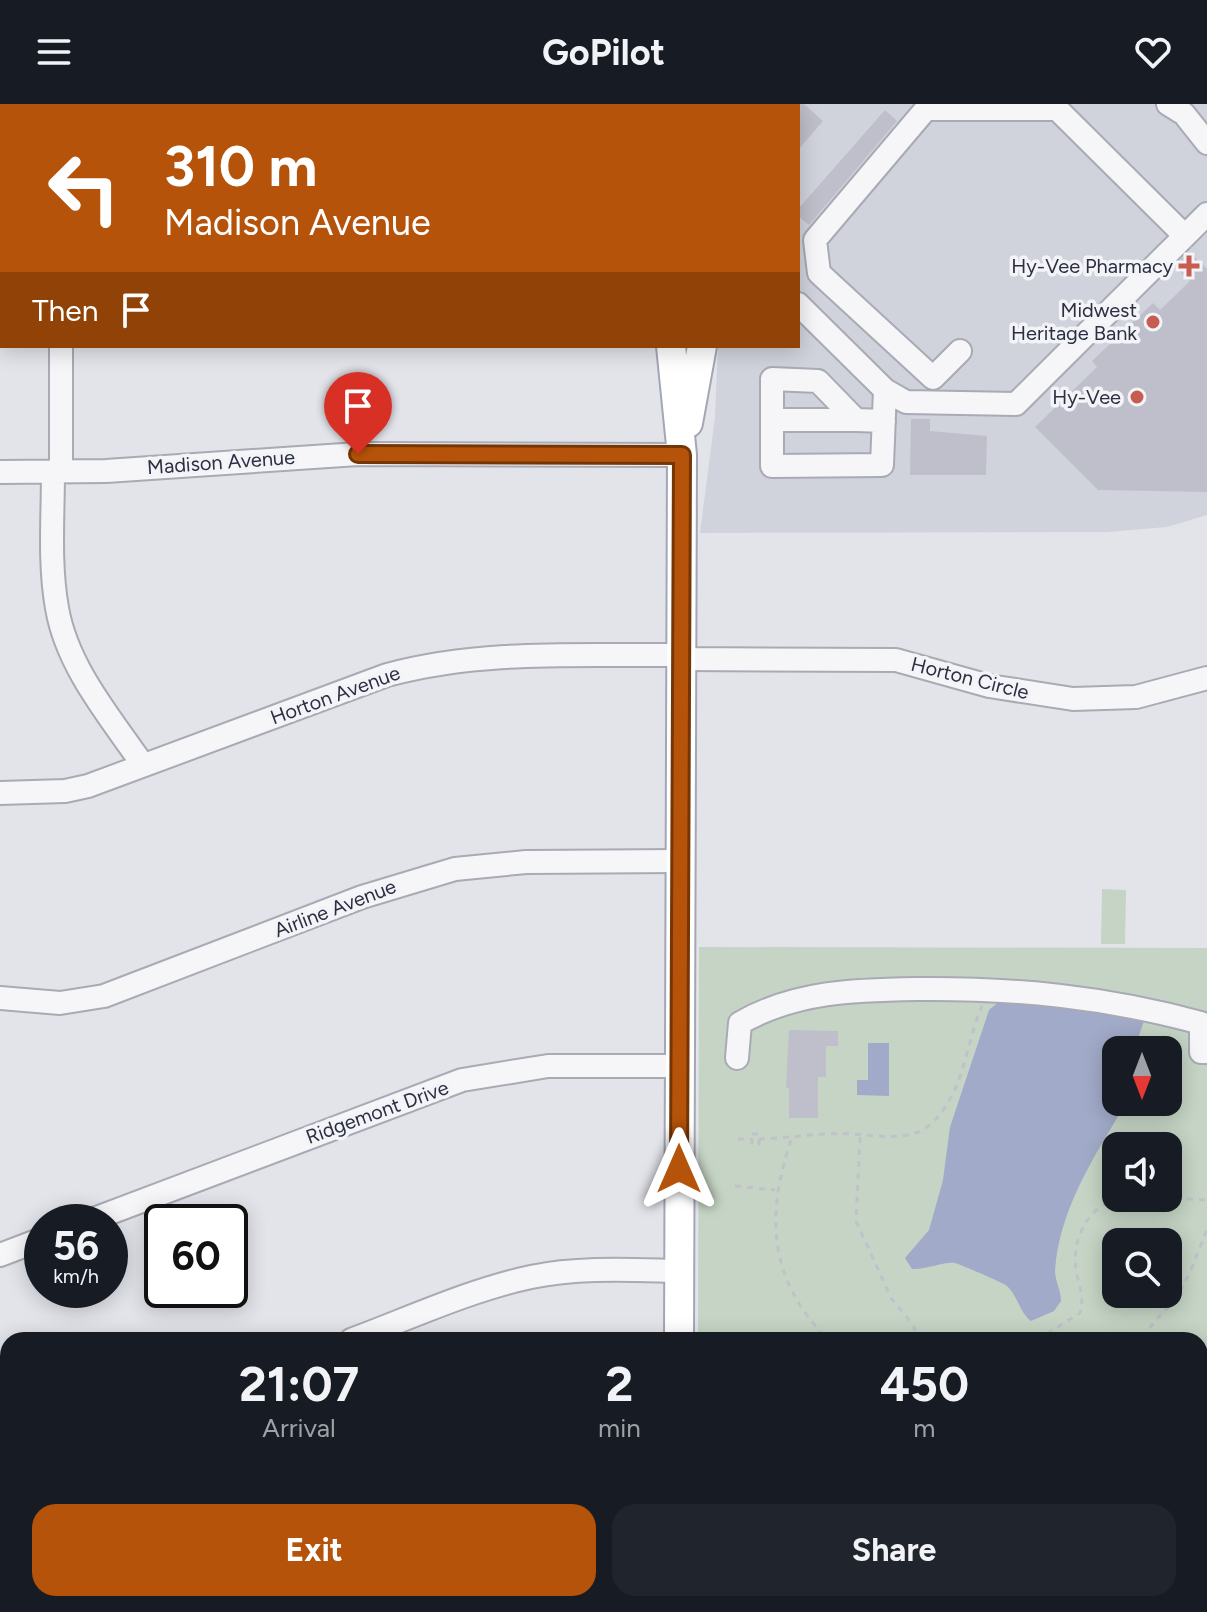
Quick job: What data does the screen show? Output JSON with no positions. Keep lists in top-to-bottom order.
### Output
{
  "streets": {
    "street": [
      "Madison Avenue",
      "Horton Circle",
      "Horton Avenue",
      "Airline Avenue",
      "Ridgemont Drive"
    ]
  },
  "crossings": [
    ["Horton Circle", "Horton Avenue"]
  ],
  "places": {
    "health": ["Hy-Vee Pharmacy"],
    "other": ["Midwest Heritage Bank", "Hy-Vee"]
  },
  "north": "bottom",
  "page": {
    "header": "GoPilot",
    "turn": ["310 m", "Madison Avenue"],
    "then": "Then",
    "speed": "56 km/h",
    "limit": "60",
    "eta": [
      "21:07",
      "Arrival",
      "2",
      "min",
      "450",
      "m"
    ],
    "buttons": ["Exit", "Share"]
  }
}
